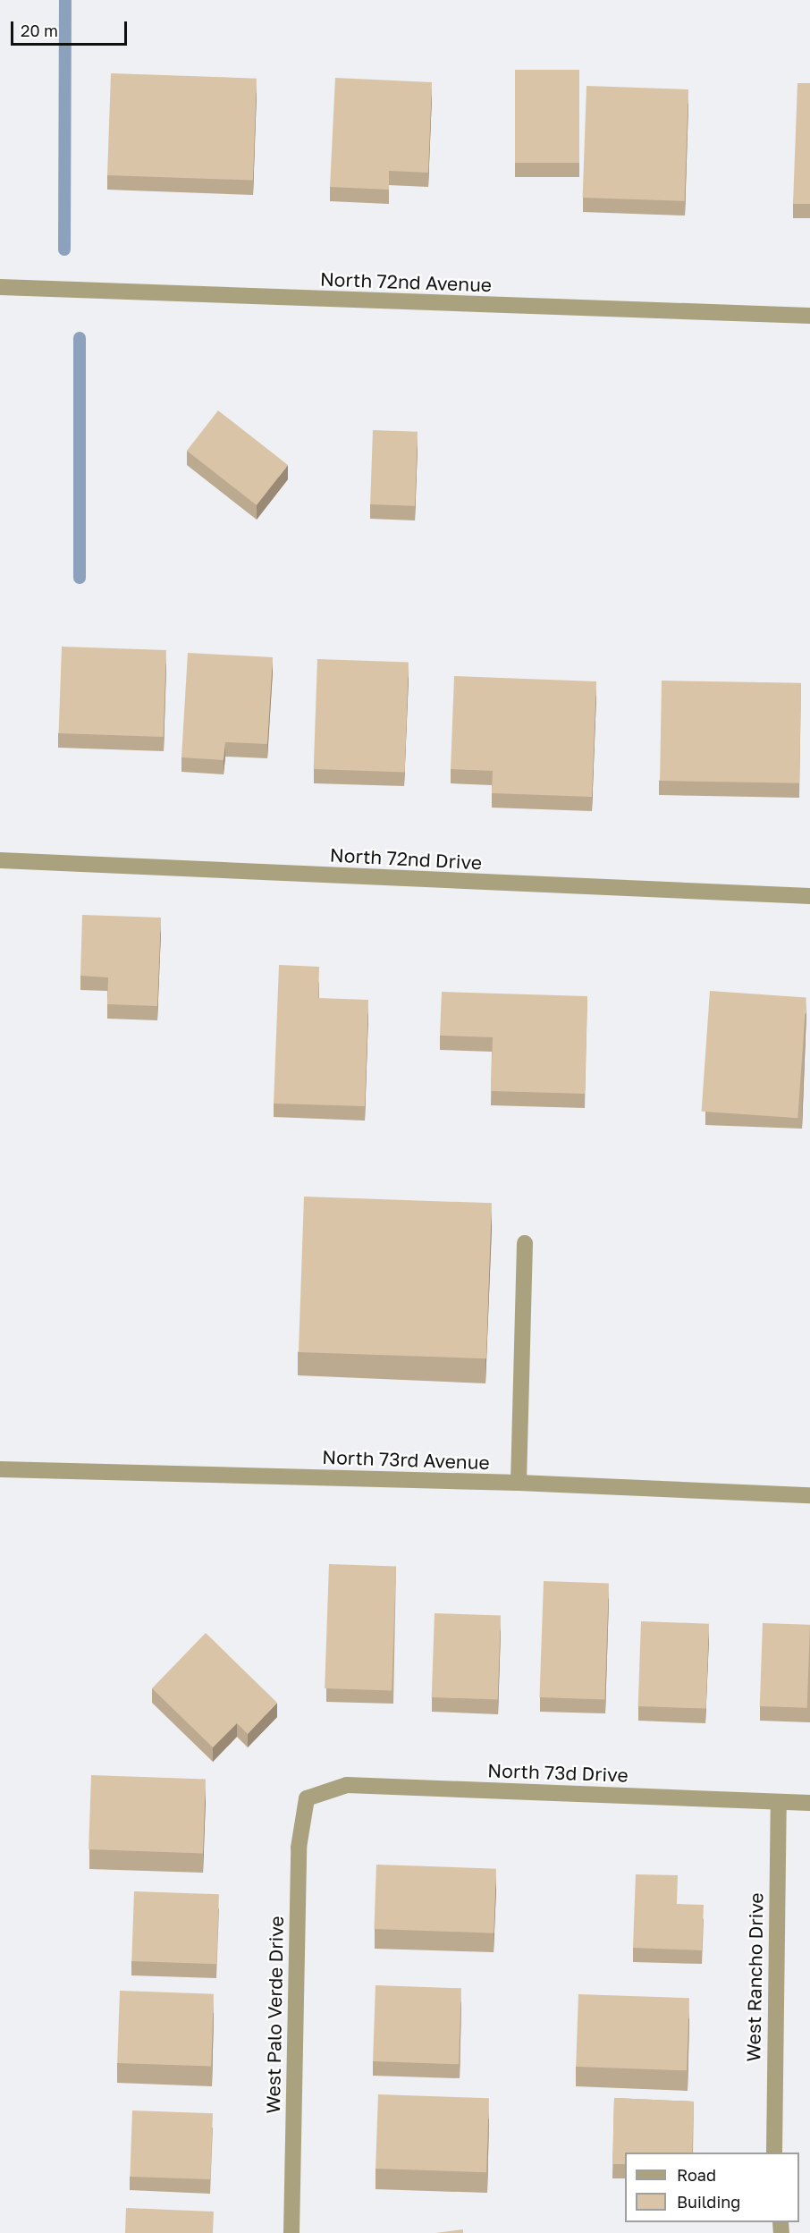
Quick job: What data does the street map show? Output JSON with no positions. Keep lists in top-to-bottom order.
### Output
{
  "streets": {
    "street": [
      "North 72nd Avenue",
      "North 72nd Drive",
      "North 73rd Avenue",
      "North 73d Drive",
      "West Rancho Drive",
      "West Palo Verde Drive"
    ]
  },
  "crossings": [
    ["North 73d Drive", "West Rancho Drive"],
    ["North 73d Drive", "West Palo Verde Drive"]
  ],
  "legend": ["Road", "Building"],
  "scale_bar": "20 m"
}
